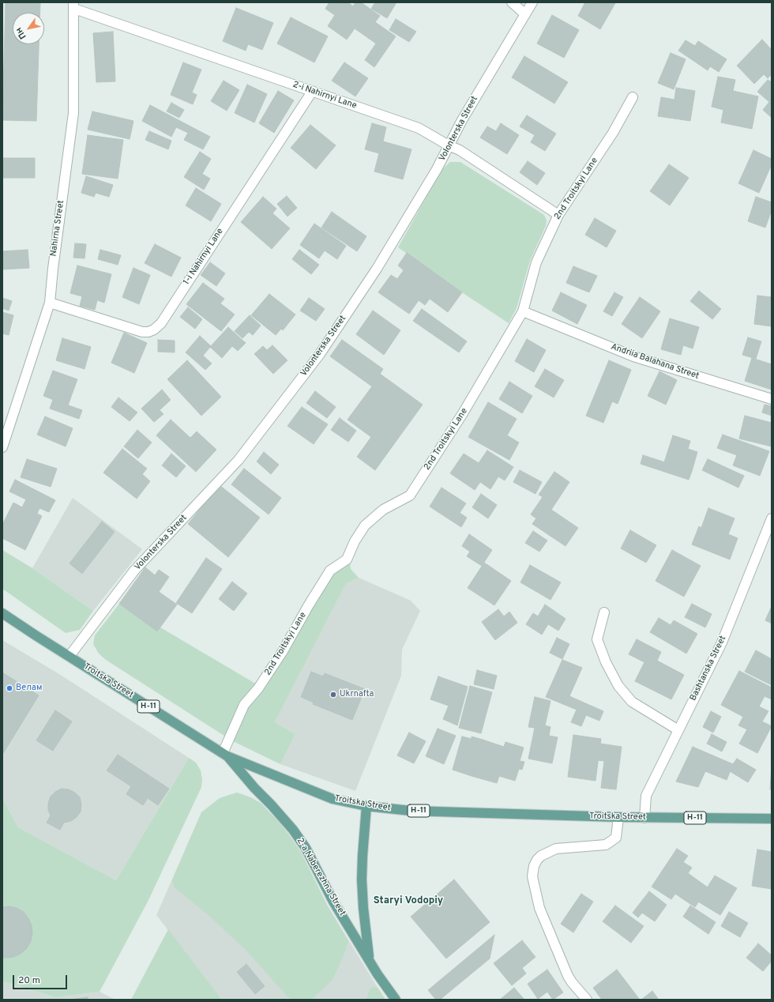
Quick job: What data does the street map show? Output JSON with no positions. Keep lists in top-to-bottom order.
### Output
{
  "streets": {
    "main road": ["Troitska Street", "Н-11", "2-a Naberezhna Street"],
    "street": [
      "2-i Nahirnyi Lane",
      "Volonterska Street",
      "2nd Troitskyi Lane",
      "Nahirna Street",
      "1-i Nahirnyi Lane",
      "Andriia Balahana Street",
      "Bashtanska Street"
    ]
  },
  "crossings": [
    ["2-i Nahirnyi Lane", "Volonterska Street"],
    ["2-i Nahirnyi Lane", "2nd Troitskyi Lane"],
    ["2-i Nahirnyi Lane", "Nahirna Street"],
    ["2-i Nahirnyi Lane", "1-i Nahirnyi Lane"],
    ["Volonterska Street", "Troitska Street"],
    ["2nd Troitskyi Lane", "Andriia Balahana Street"],
    ["2nd Troitskyi Lane", "Troitska Street"],
    ["2nd Troitskyi Lane", "2-a Naberezhna Street"],
    ["Nahirna Street", "1-i Nahirnyi Lane"],
    ["Bashtanska Street", "Troitska Street"],
    ["Troitska Street", "2-a Naberezhna Street"]
  ],
  "districts": ["Staryi Vodopiy"],
  "places": ["Велам", "Ukrnafta"],
  "scale_bar": "20 m",
  "north": "bottom left"
}
